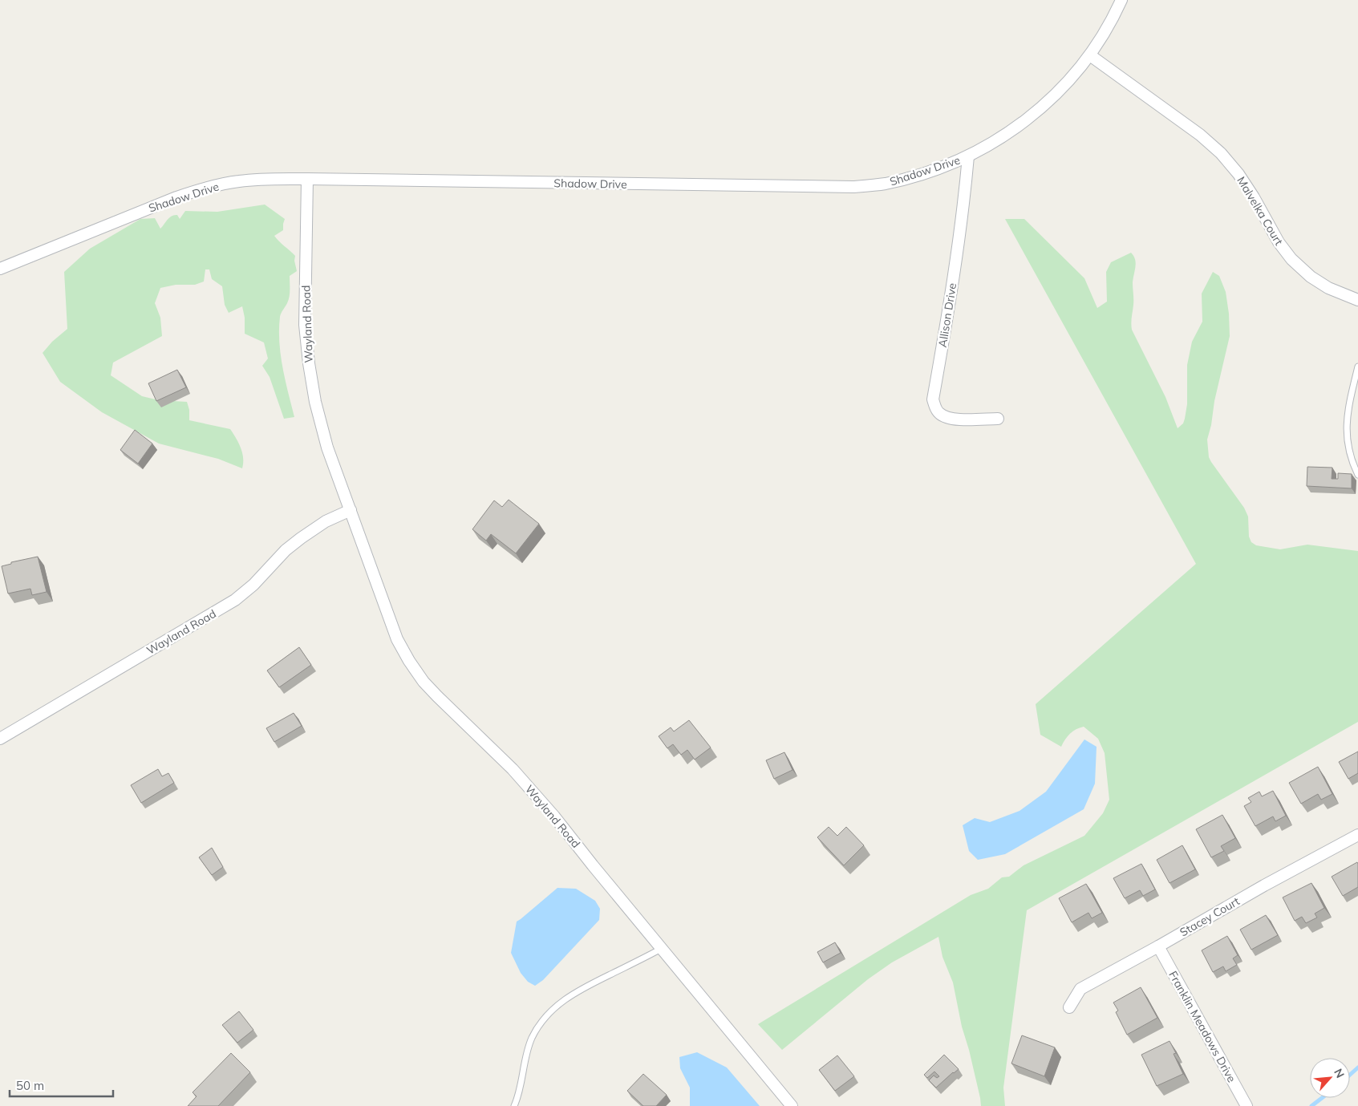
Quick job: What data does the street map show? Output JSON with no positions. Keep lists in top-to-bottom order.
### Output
{
  "streets": {
    "street": [
      "Shadow Drive",
      "Malvelka Court",
      "Allison Drive",
      "Wayland Road",
      "Stacey Court",
      "Franklin Meadows Drive"
    ]
  },
  "crossings": [
    ["Shadow Drive", "Malvelka Court"],
    ["Shadow Drive", "Allison Drive"],
    ["Shadow Drive", "Wayland Road"],
    ["Stacey Court", "Franklin Meadows Drive"]
  ],
  "scale_bar": "50 m",
  "north": "top right"
}
